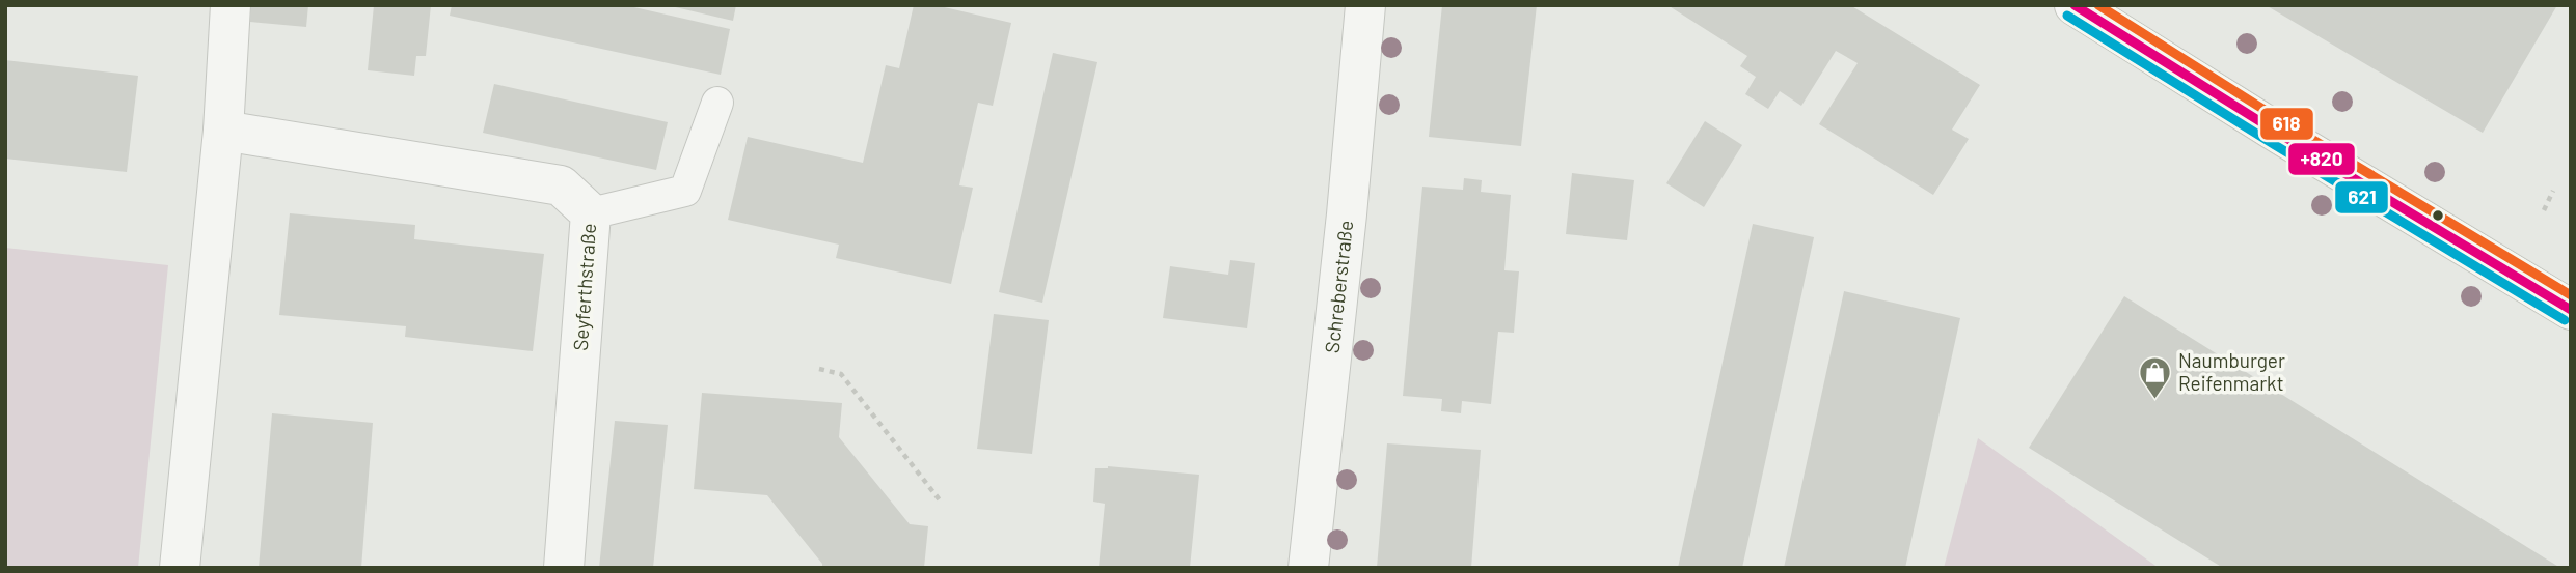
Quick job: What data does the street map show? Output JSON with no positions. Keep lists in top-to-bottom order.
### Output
{
  "streets": {
    "street": ["Seyferthstraße", "Schreberstraße"]
  },
  "places": {
    "shop": ["Naumburger Reifenmarkt"]
  },
  "lines": ["transit line +820", "transit line 618", "transit line 621"]
}
